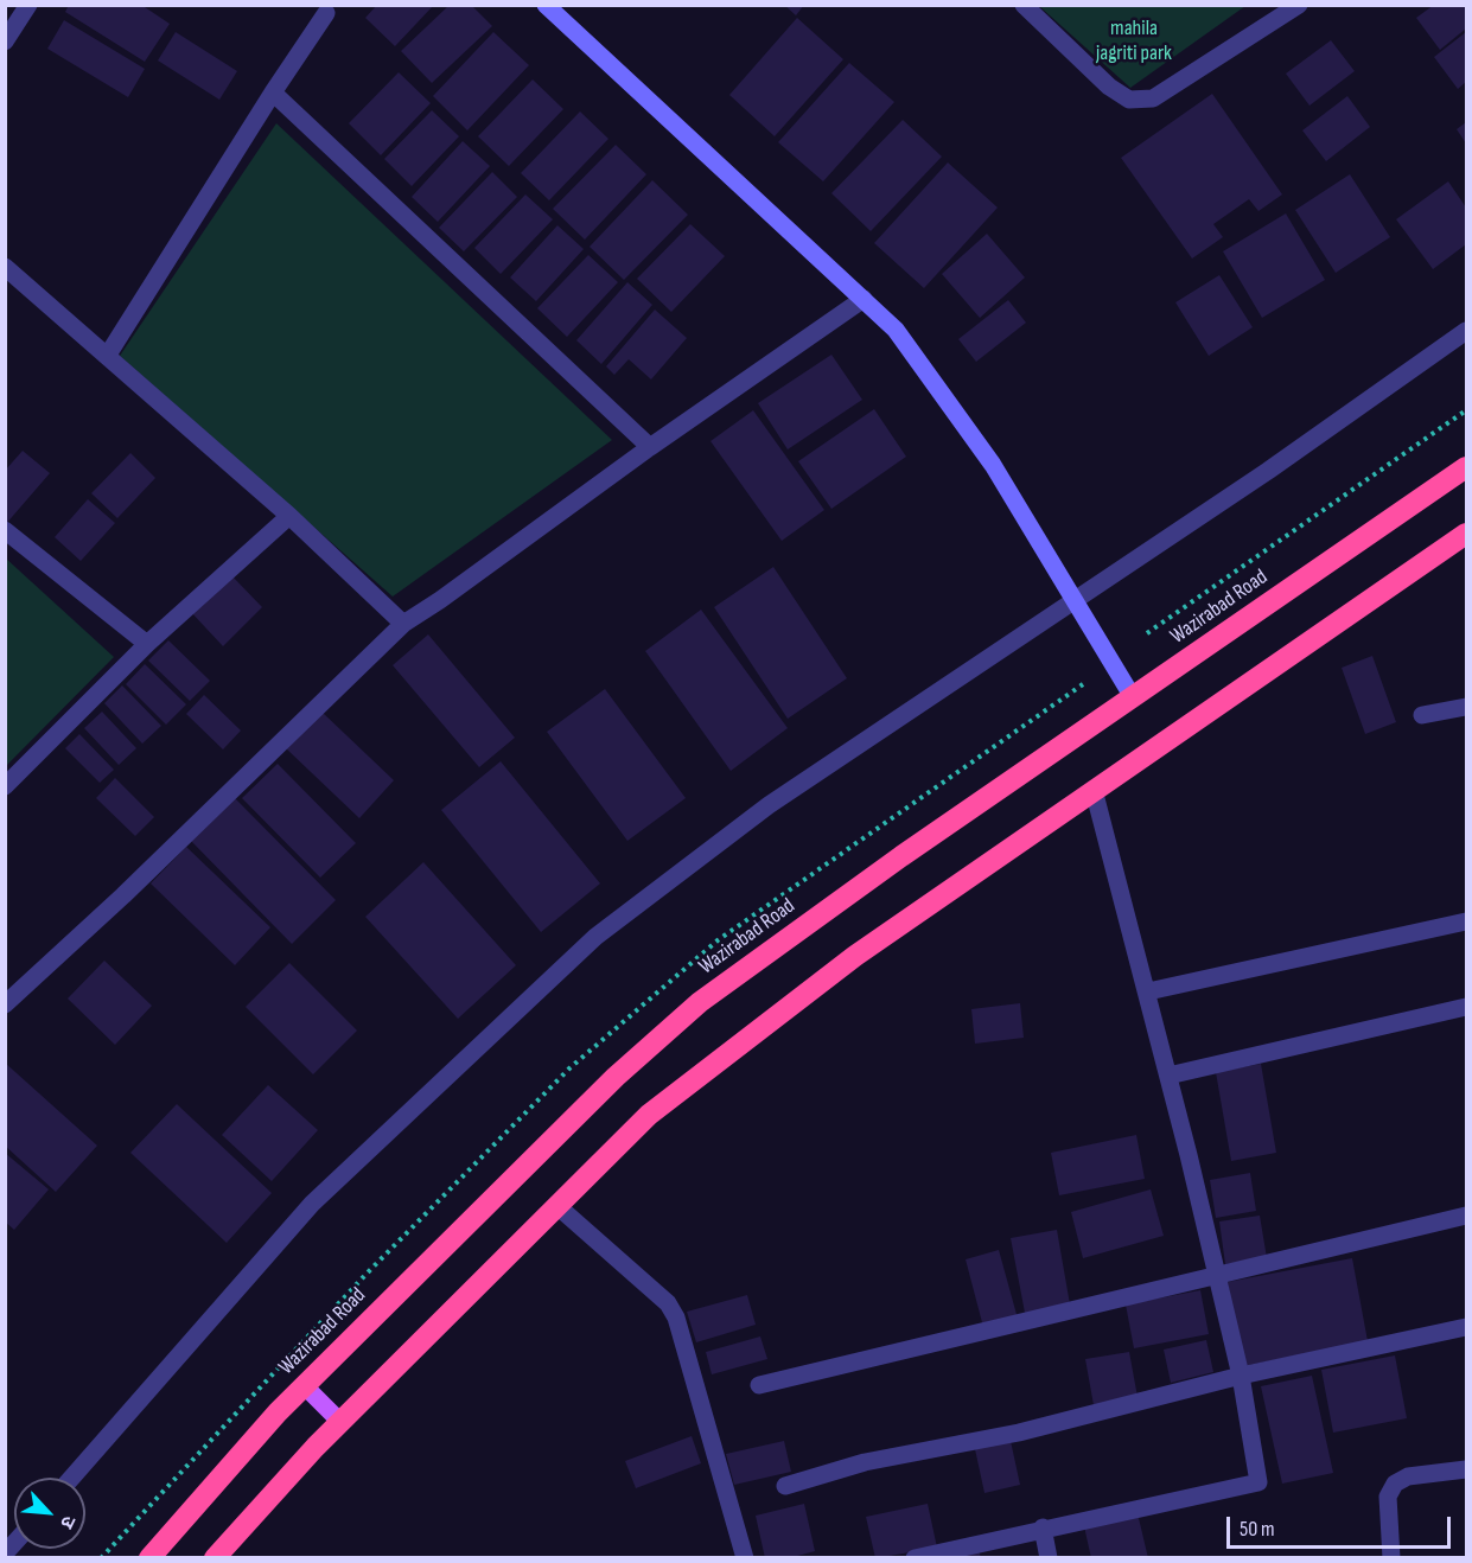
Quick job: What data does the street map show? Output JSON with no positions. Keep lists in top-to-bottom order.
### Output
{
  "streets": {
    "highway": ["Wazirabad Road"]
  },
  "parks": ["mahila jagriti park"],
  "scale_bar": "50 m",
  "north": "bottom right"
}
